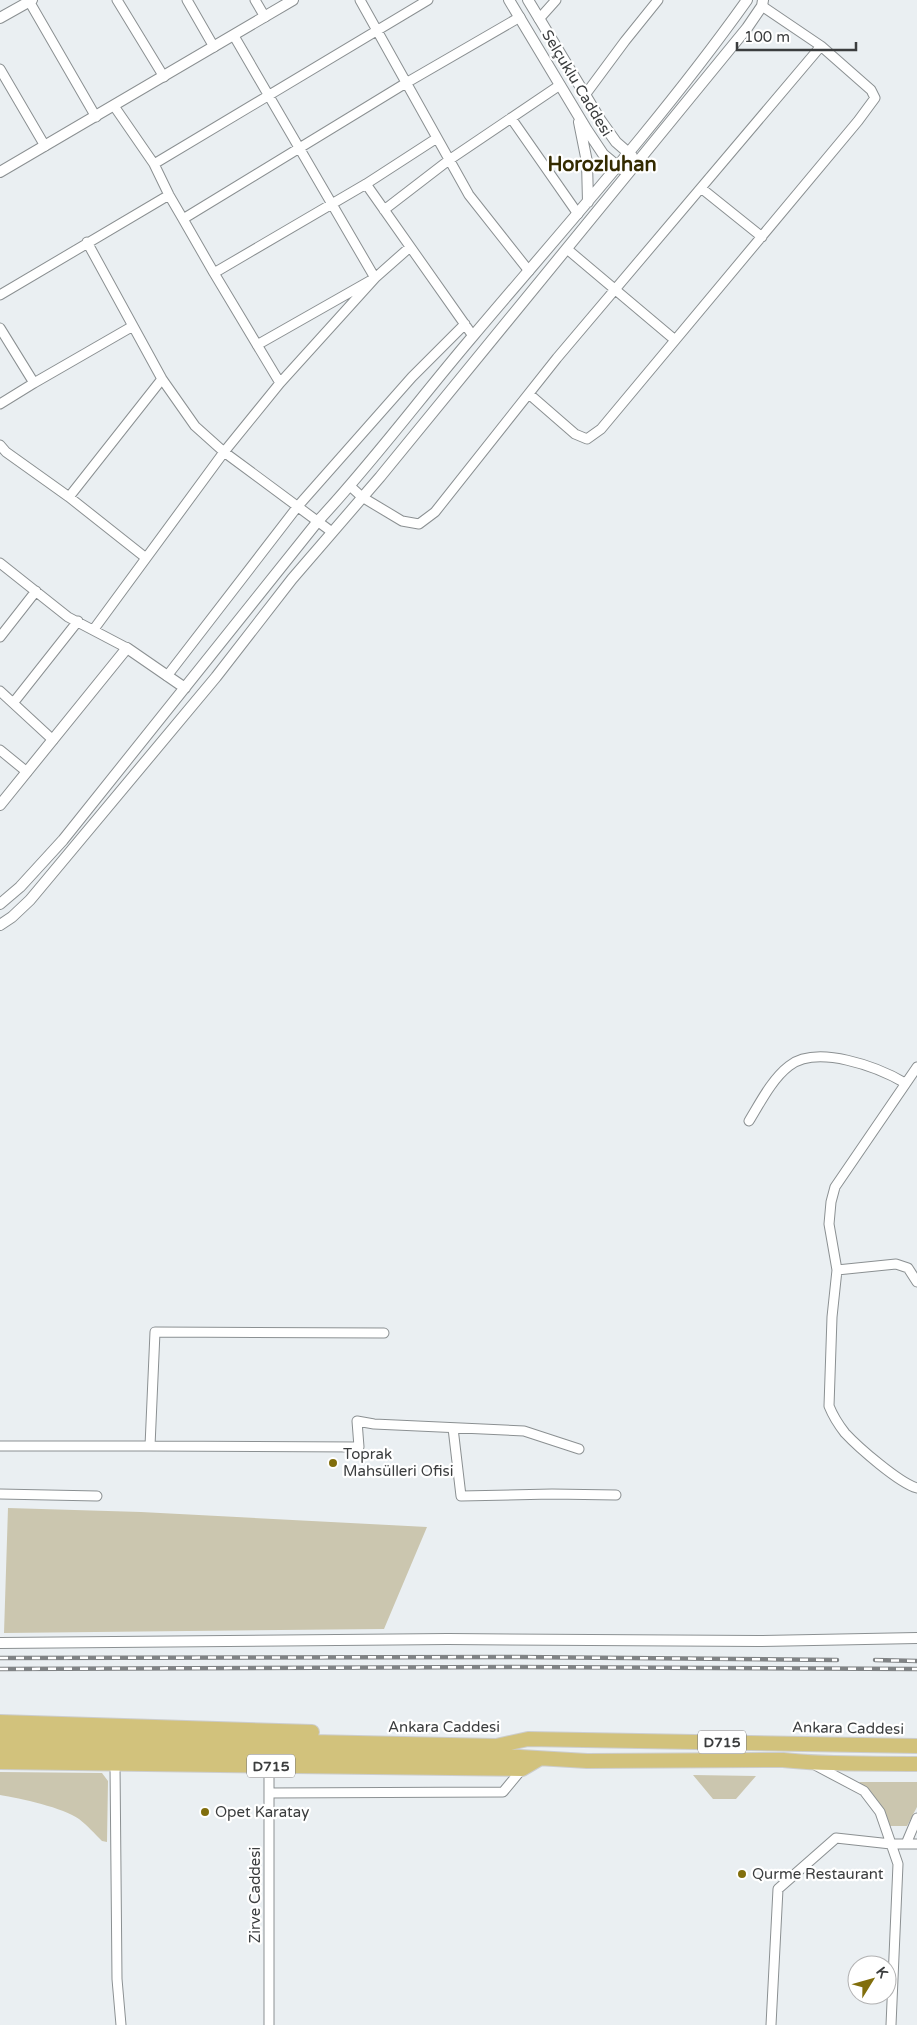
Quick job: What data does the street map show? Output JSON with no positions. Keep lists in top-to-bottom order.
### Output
{
  "streets": {
    "highway": ["Ankara Caddesi", "D715"],
    "street": ["Selçuklu Caddesi", "Zirve Caddesi"]
  },
  "crossings": [
    ["Ankara Caddesi", "D715"],
    ["D715", "Zirve Caddesi"]
  ],
  "districts": ["Horozluhan"],
  "places": ["Toprak Mahsülleri Ofisi", "Opet Karatay", "Qurme Restaurant"],
  "scale_bar": "100 m",
  "north": "top right"
}
